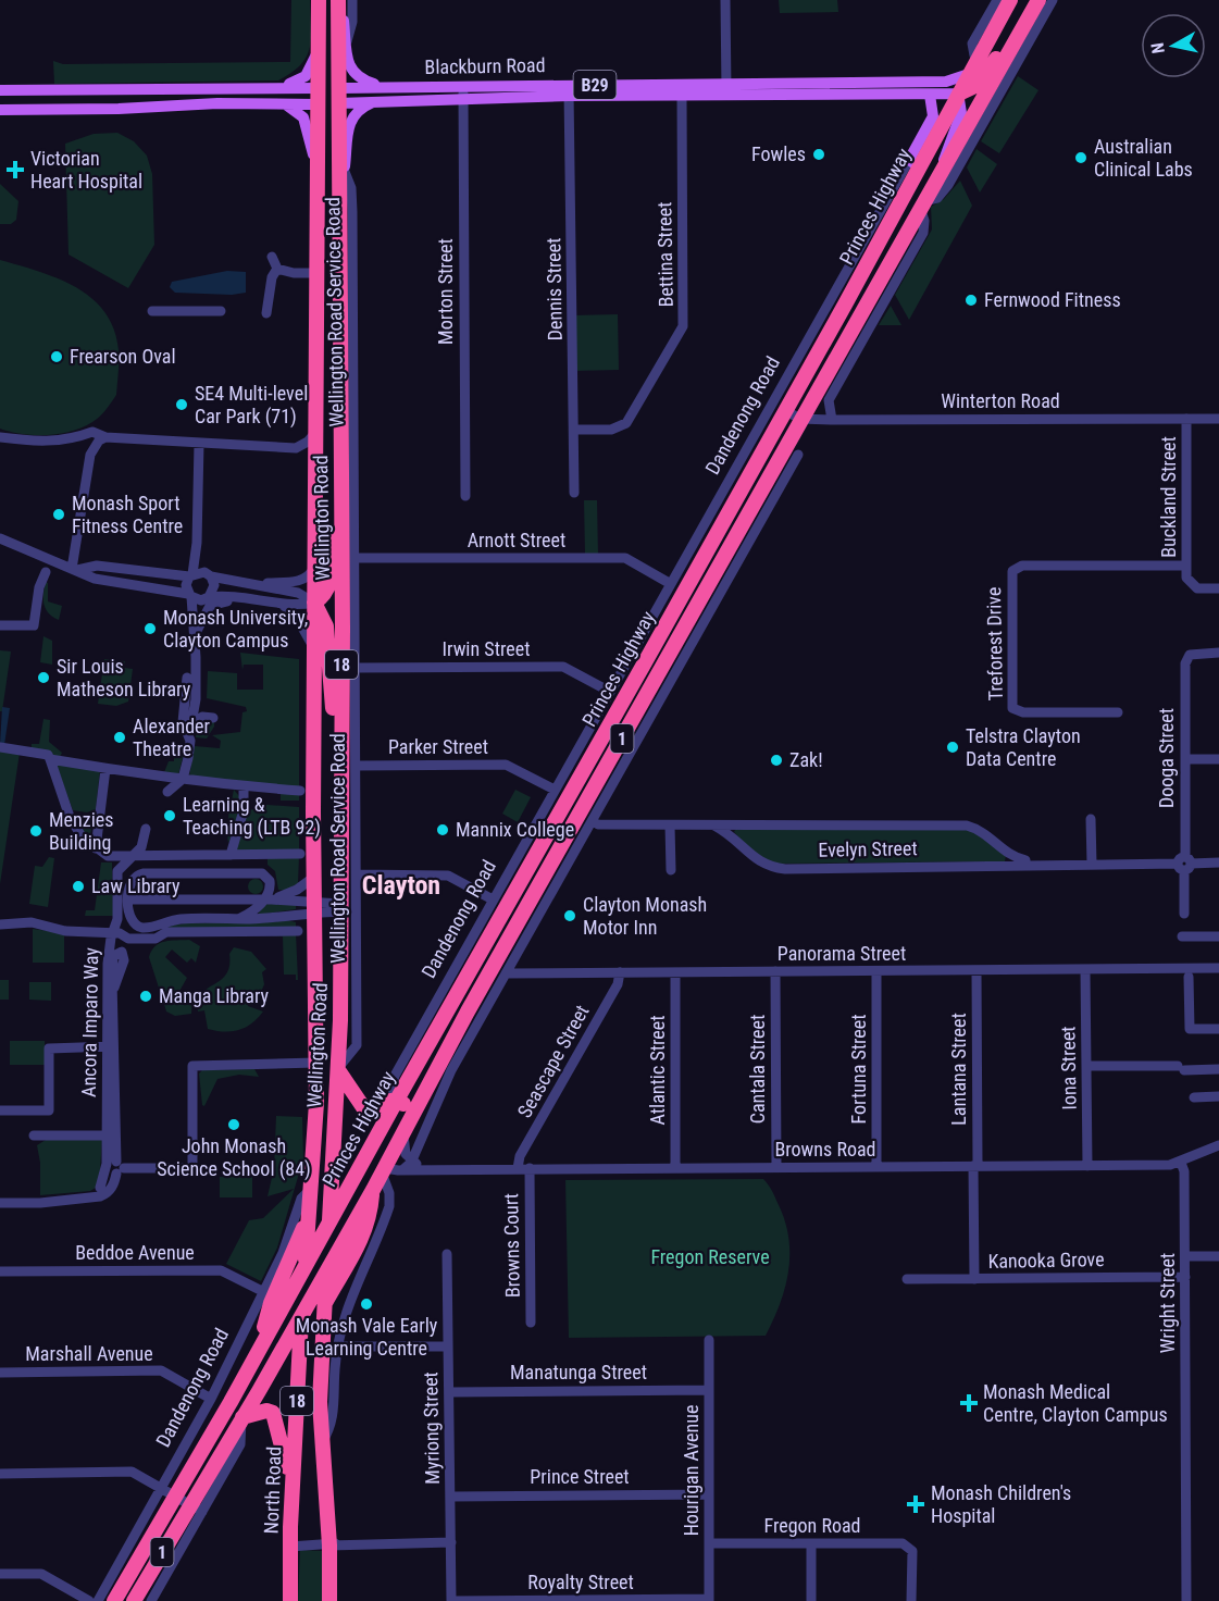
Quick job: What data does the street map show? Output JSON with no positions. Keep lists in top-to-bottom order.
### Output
{
  "streets": {
    "highway": [
      "Blackburn Road",
      "B29",
      "Princes Highway",
      "Dandenong Road",
      "Wellington Road",
      "18",
      "1",
      "North Road"
    ],
    "street": [
      "Bettina Street",
      "Dennis Street",
      "Morton Street",
      "Wellington Road Service Road",
      "Winterton Road",
      "Buckland Street",
      "Arnott Street",
      "Treforest Drive",
      "Irwin Street",
      "Parker Street",
      "Dooga Street",
      "Evelyn Street",
      "Panorama Street",
      "Ancora Imparo Way",
      "Seascape Street",
      "Iona Street",
      "Cantala Street",
      "Fortuna Street",
      "Lantana Street",
      "Atlantic Street",
      "Browns Road",
      "Browns Court",
      "Beddoe Avenue",
      "Kanooka Grove",
      "Wright Street",
      "Marshall Avenue",
      "Manatunga Street",
      "Myriong Street",
      "Hourigan Avenue",
      "Prince Street",
      "Fregon Road",
      "Royalty Street"
    ]
  },
  "crossings": [
    ["Blackburn Road", "Princes Highway"],
    ["Blackburn Road", "Bettina Street"],
    ["Blackburn Road", "Dennis Street"],
    ["Blackburn Road", "Morton Street"],
    ["Blackburn Road", "Wellington Road"],
    ["Princes Highway", "Winterton Road"],
    ["Princes Highway", "Dandenong Road"],
    ["Princes Highway", "Wellington Road"],
    ["Princes Highway", "1"],
    ["Princes Highway", "Browns Road"],
    ["Princes Highway", "North Road"],
    ["Bettina Street", "Dennis Street"],
    ["Wellington Road Service Road", "Wellington Road"],
    ["Wellington Road Service Road", "Arnott Street"],
    ["Wellington Road Service Road", "Irwin Street"],
    ["Wellington Road Service Road", "Parker Street"],
    ["Winterton Road", "Buckland Street"],
    ["Dandenong Road", "Wellington Road"],
    ["Dandenong Road", "Arnott Street"],
    ["Dandenong Road", "Irwin Street"],
    ["Dandenong Road", "1"],
    ["Dandenong Road", "Parker Street"],
    ["Dandenong Road", "Beddoe Avenue"],
    ["Dandenong Road", "Marshall Avenue"],
    ["Buckland Street", "Treforest Drive"],
    ["Wellington Road", "18"],
    ["Wellington Road", "1"],
    ["Wellington Road", "North Road"],
    ["18", "1"],
    ["1", "Browns Road"],
    ["1", "North Road"],
    ["Dooga Street", "Evelyn Street"],
    ["Panorama Street", "Seascape Street"],
    ["Panorama Street", "Iona Street"],
    ["Panorama Street", "Cantala Street"],
    ["Panorama Street", "Fortuna Street"],
    ["Panorama Street", "Lantana Street"],
    ["Panorama Street", "Atlantic Street"],
    ["Seascape Street", "Browns Road"],
    ["Iona Street", "Browns Road"],
    ["Cantala Street", "Browns Road"],
    ["Fortuna Street", "Browns Road"],
    ["Lantana Street", "Browns Road"],
    ["Lantana Street", "Kanooka Grove"],
    ["Atlantic Street", "Browns Road"],
    ["Browns Road", "Browns Court"],
    ["Browns Road", "Wright Street"],
    ["Kanooka Grove", "Wright Street"],
    ["Manatunga Street", "Myriong Street"],
    ["Manatunga Street", "Hourigan Avenue"],
    ["Myriong Street", "Prince Street"],
    ["Myriong Street", "Royalty Street"],
    ["Hourigan Avenue", "Prince Street"],
    ["Hourigan Avenue", "Fregon Road"],
    ["Hourigan Avenue", "Royalty Street"]
  ],
  "districts": ["Clayton"],
  "parks": ["Fregon Reserve"],
  "places": {
    "other": [
      "Fowles",
      "Australian Clinical Labs",
      "Fernwood Fitness",
      "Frearson Oval",
      "SE4 Multi-level Car Park (71)",
      "Monash Sport Fitness Centre",
      "Monash University, Clayton Campus",
      "Sir Louis Matheson Library",
      "Alexander Theatre",
      "Telstra Clayton Data Centre",
      "Zak!",
      "Learning & Teaching (LTB 92)",
      "Mannix College",
      "Menzies Building",
      "Law Library",
      "Clayton Monash Motor Inn",
      "Manga Library",
      "John Monash Science School (84)",
      "Monash Vale Early Learning Centre"
    ],
    "health": ["Victorian Heart Hospital", "Monash Medical Centre, Clayton Campus", "Monash Children's Hospital"]
  },
  "north": "left"
}
